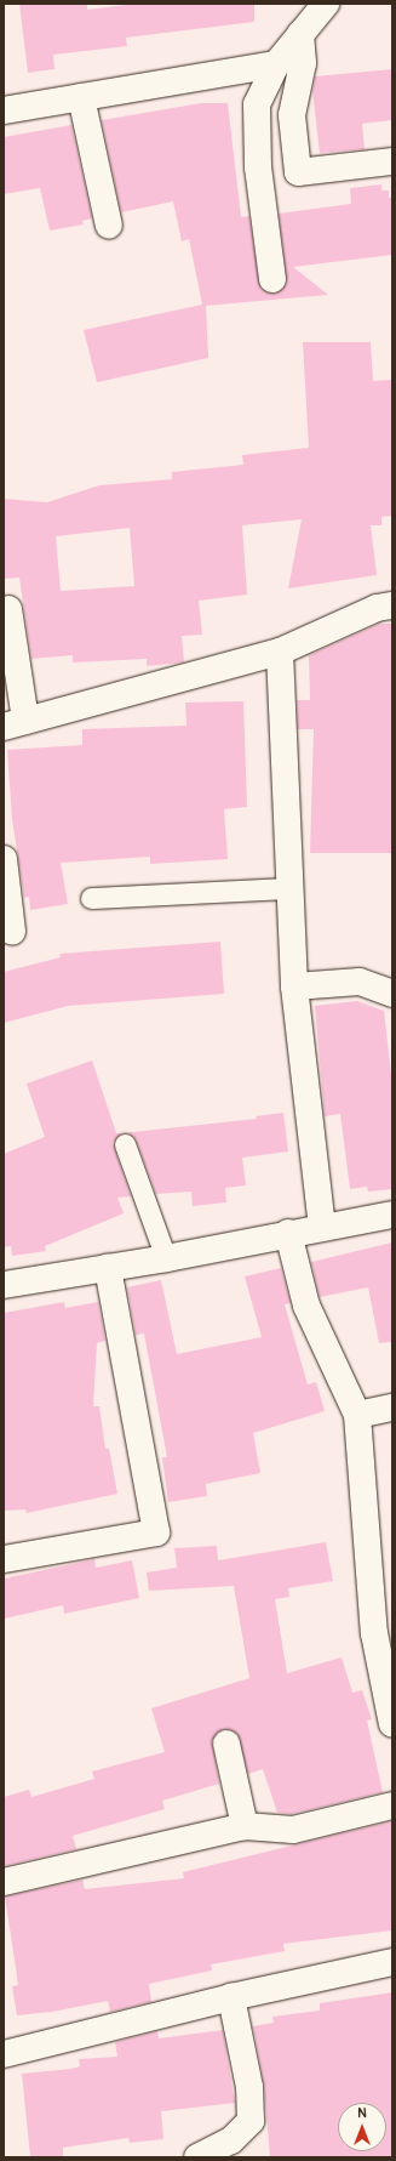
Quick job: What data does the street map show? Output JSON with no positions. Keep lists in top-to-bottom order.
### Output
{
  "north": "top"
}
